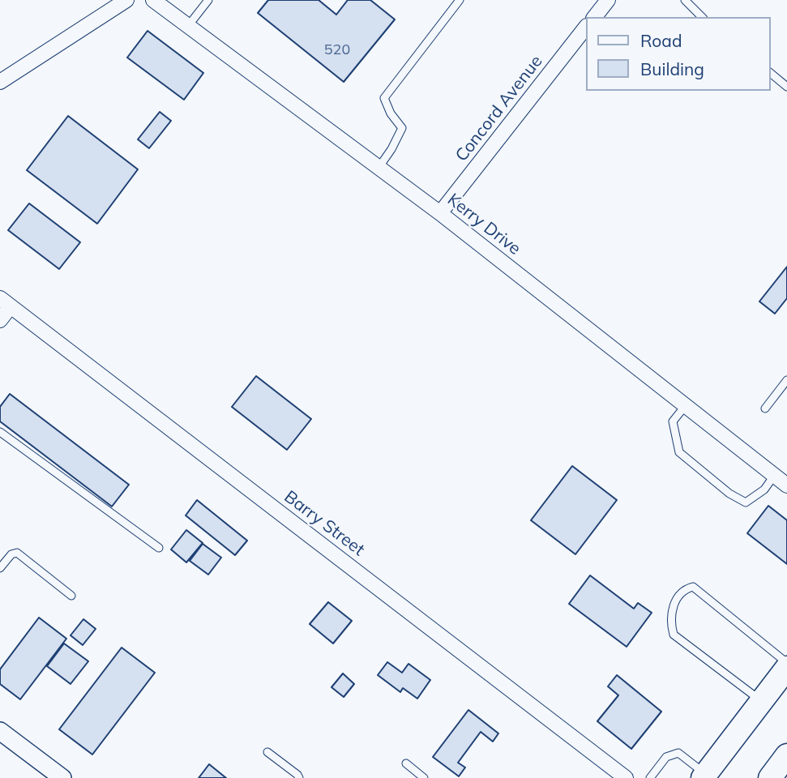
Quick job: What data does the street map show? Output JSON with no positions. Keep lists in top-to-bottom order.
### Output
{
  "streets": {
    "street": ["Concord Avenue", "Kerry Drive", "Barry Street"]
  },
  "crossings": [
    ["Concord Avenue", "Kerry Drive"]
  ],
  "house_numbers": ["520"],
  "legend": ["Road", "Building"]
}
